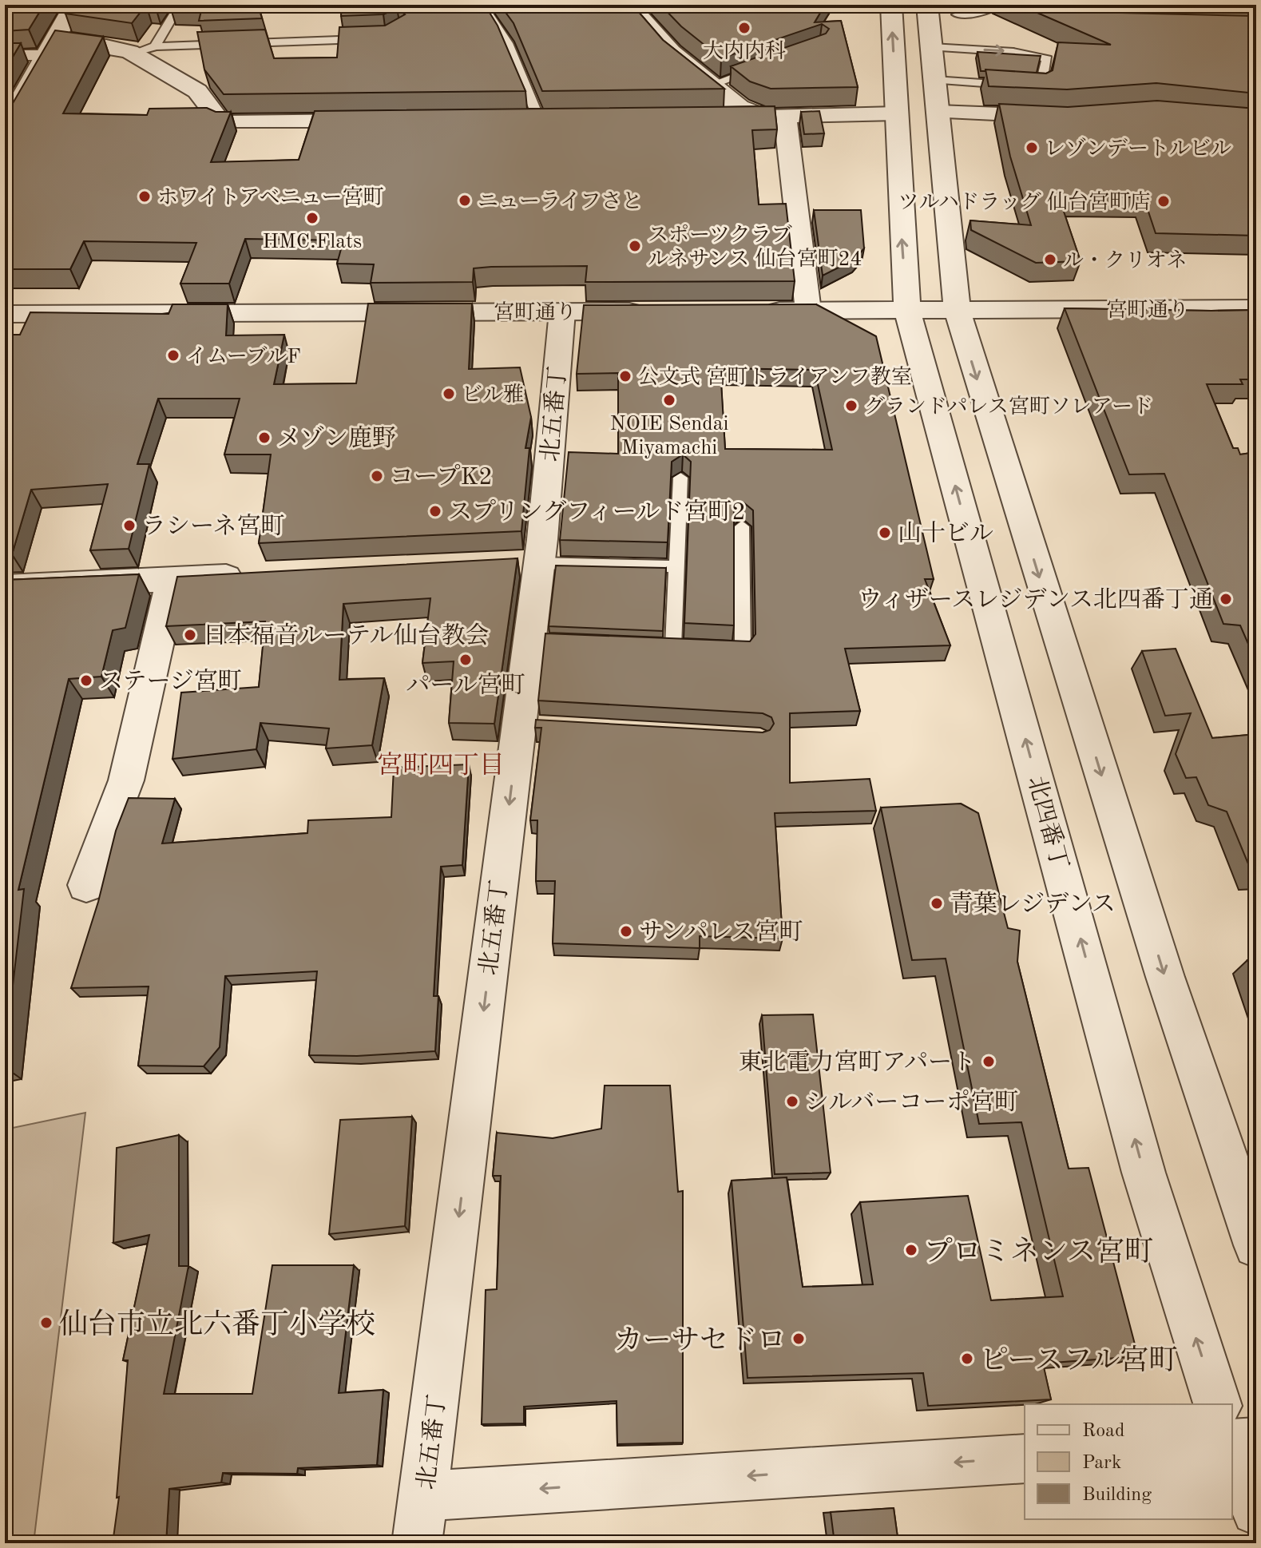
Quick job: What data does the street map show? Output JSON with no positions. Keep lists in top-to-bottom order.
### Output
{
  "streets": {
    "street": ["宮町通り", "北五番丁", "北四番丁"]
  },
  "crossings": [
    ["宮町通り", "北五番丁"],
    ["宮町通り", "北四番丁"]
  ],
  "one_way": ["北五番丁"],
  "districts": ["宮町四丁目"],
  "places": [
    "大内内科",
    "レゾンデートルビル",
    "ホワイトアベニュー宮町",
    "ニューライフさと",
    "ツルハドラッグ 仙台宮町店",
    "HMC.Flats",
    "スポーツクラブ ルネサンス 仙台宮町24",
    "ル・クリオネ",
    "イムーブルF",
    "公文式 宮町トライアンフ教室",
    "ビル雅",
    "NOIE Sendai Miyamachi",
    "グランドパレス宮町ソレアード",
    "メゾン鹿野",
    "コープK2",
    "スプリングフィールド宮町2",
    "ラシーネ宮町",
    "山十ビル",
    "ウィザースレジデンス北四番丁通",
    "日本福音ルーテル仙台教会",
    "パール宮町",
    "ステージ宮町",
    "青葉レジデンス",
    "サンパレス宮町",
    "東北電力宮町アパート",
    "シルバーコーポ宮町",
    "プロミネンス宮町",
    "仙台市立北六番丁小学校",
    "カーサセドロ",
    "ピースフル宮町"
  ],
  "legend": ["Road", "Park", "Building"]
}
